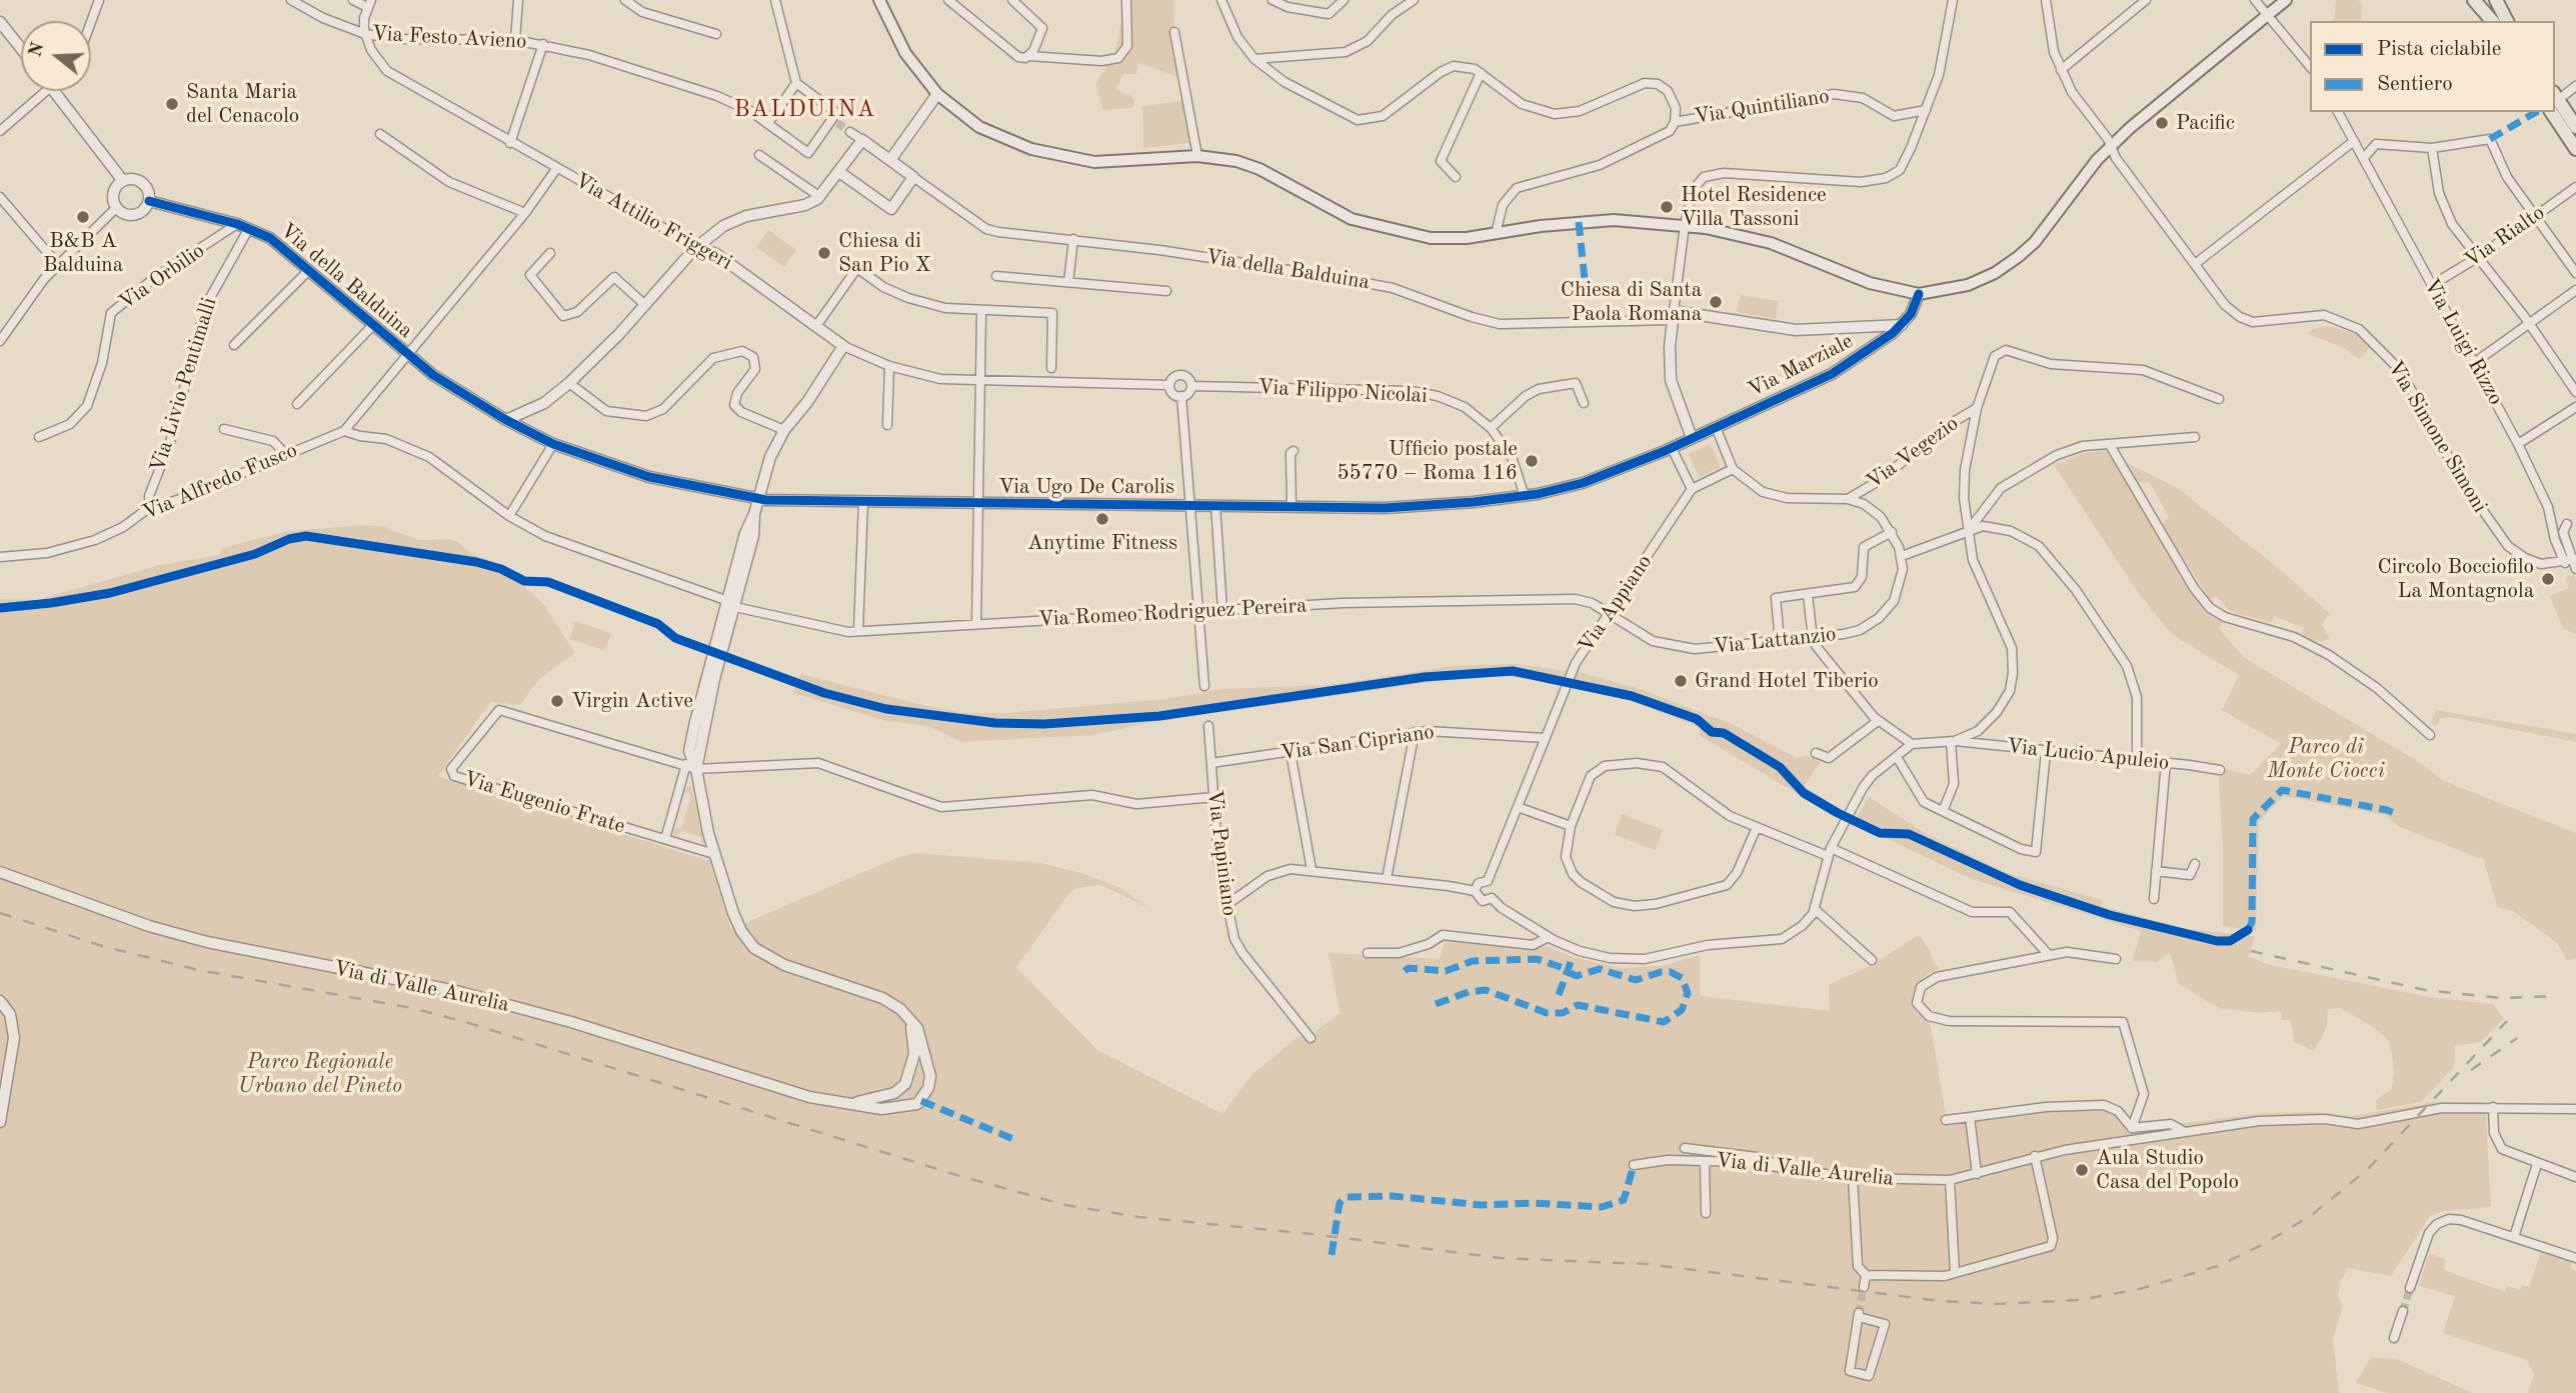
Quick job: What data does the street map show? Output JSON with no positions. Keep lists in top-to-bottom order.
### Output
{
  "streets": {
    "street": [
      "Via Festo Avieno",
      "Via Quintiliano",
      "Via Attilio Friggeri",
      "Via Rialto",
      "Via della Balduina",
      "Via Orbilio",
      "Via Luigi Rizzo",
      "Via Marziale",
      "Via Livio Pentimalli",
      "Via Filippo Nicolai",
      "Via Simone Simoni",
      "Via Vegezio",
      "Via Alfredo Fusco",
      "Via Ugo De Carolis",
      "Via Appiano",
      "Via Romeo Rodriguez Pereira",
      "Via Lattanzio",
      "Via San Cipriano",
      "Via Lucio Apuleio",
      "Via Eugenio Frate",
      "Via Papiniano",
      "Via di Valle Aurelia"
    ]
  },
  "crossings": [
    ["Via Festo Avieno", "Via Attilio Friggeri"],
    ["Via Attilio Friggeri", "Via Filippo Nicolai"],
    ["Via Rialto", "Via Luigi Rizzo"],
    ["Via della Balduina", "Via Orbilio"],
    ["Via della Balduina", "Via Livio Pentimalli"],
    ["Via della Balduina", "Via Ugo De Carolis"],
    ["Via Luigi Rizzo", "Via Simone Simoni"],
    ["Via Marziale", "Via Ugo De Carolis"],
    ["Via Livio Pentimalli", "Via Alfredo Fusco"],
    ["Via Filippo Nicolai", "Via Ugo De Carolis"],
    ["Via Vegezio", "Via Lattanzio"],
    ["Via Alfredo Fusco", "Via Romeo Rodriguez Pereira"],
    ["Via Appiano", "Via Romeo Rodriguez Pereira"],
    ["Via Appiano", "Via Lattanzio"],
    ["Via Appiano", "Via San Cipriano"],
    ["Via Romeo Rodriguez Pereira", "Via Lattanzio"],
    ["Via San Cipriano", "Via Papiniano"]
  ],
  "districts": ["BALDUINA"],
  "parks": ["Parco di Monte Ciocci", "Parco Regionale Urbano del Pineto"],
  "places": [
    "Santa Maria del Cenacolo",
    "Pacific",
    "Hotel Residence Villa Tassoni",
    "B&B A Balduina",
    "Chiesa di San Pio X",
    "Chiesa di Santa Paola Romana",
    "Ufficio postale 55770 – Roma 116",
    "Anytime Fitness",
    "Circolo Bocciofilo La Montagnola",
    "Grand Hotel Tiberio",
    "Virgin Active",
    "Aula Studio Casa del Popolo"
  ],
  "legend": ["Pista ciclabile", "Sentiero"],
  "north": "left"
}
